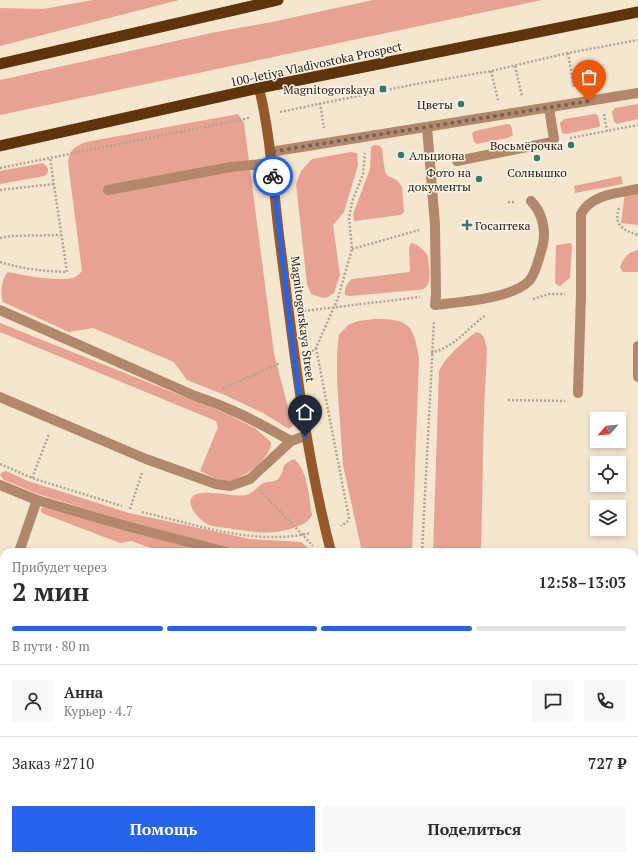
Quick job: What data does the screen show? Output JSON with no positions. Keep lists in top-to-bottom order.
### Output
{
  "streets": {
    "highway": ["100-letiya Vladivostoka Prospect"],
    "main road": ["Magnitogorskaya Street"]
  },
  "crossings": [
    ["100-letiya Vladivostoka Prospect", "Magnitogorskaya Street"]
  ],
  "places": {
    "transit": ["Magnitogorskaya"],
    "other": [
      "Цветы",
      "Восьмёрочка",
      "Альциона",
      "Солнышко",
      "Фото на документы"
    ],
    "health": ["Госаптека"]
  },
  "north": "bottom left",
  "page": {
    "heading": ["2 мин", "Прибудет через", "12:58–13:03"],
    "panel": [
      "Анна",
      "Курьер · 4.7",
      "Заказ #2710",
      "727 ₽"
    ],
    "bar": "В пути · 80 m",
    "buttons": ["Помощь", "Поделиться"]
  }
}
